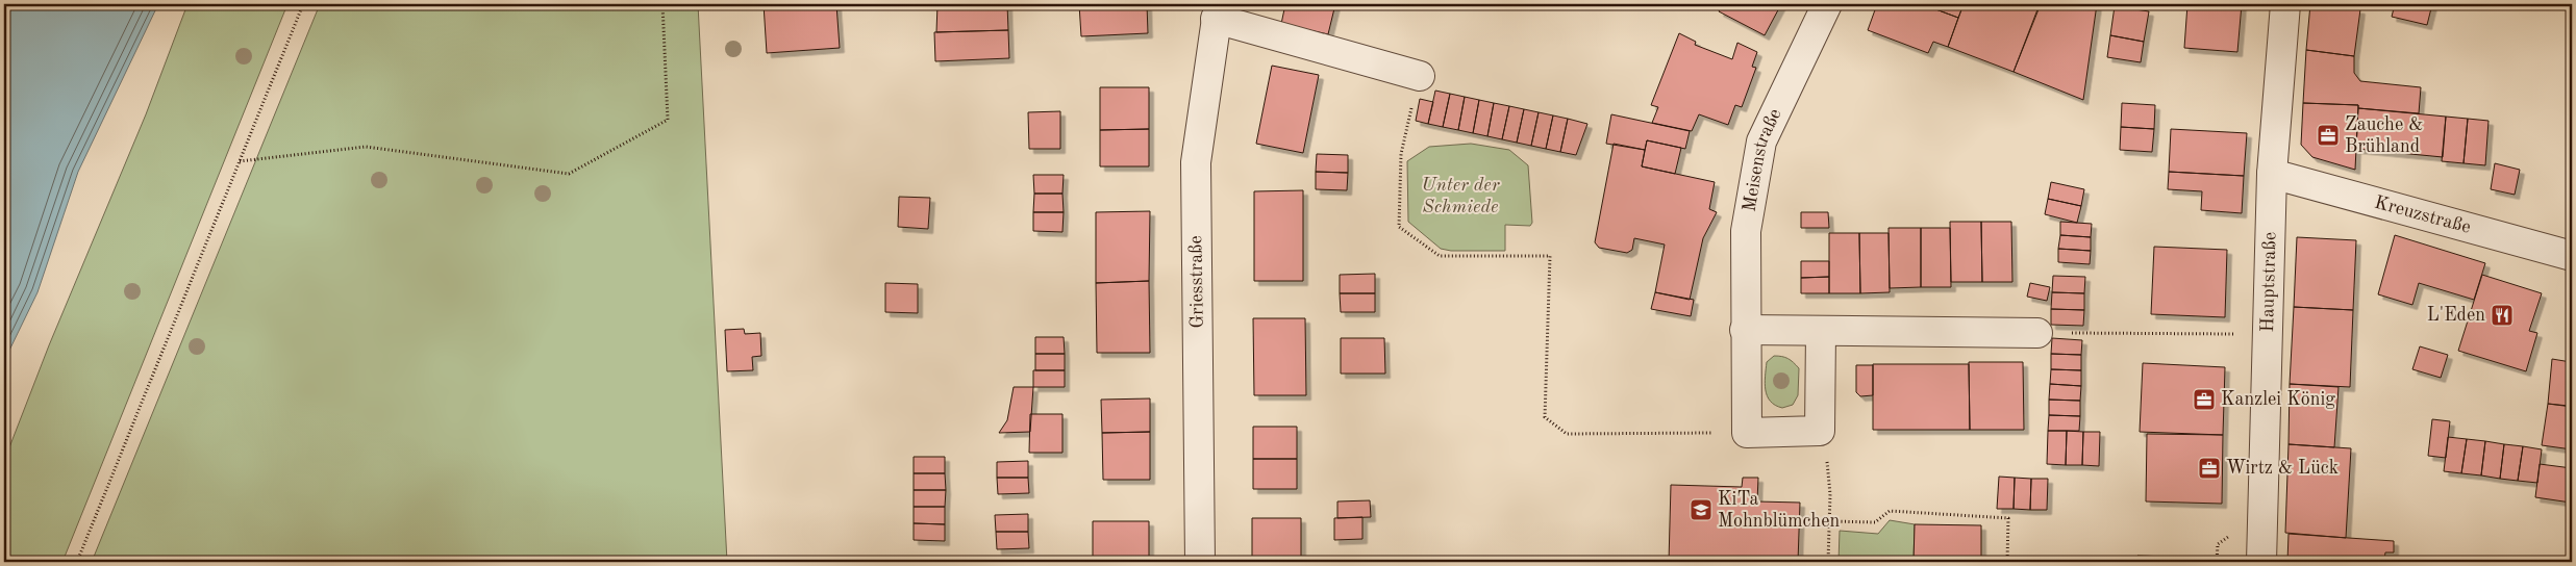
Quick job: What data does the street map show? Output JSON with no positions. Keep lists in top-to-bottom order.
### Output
{
  "streets": {
    "street": [
      "Meisenstraße",
      "Kreuzstraße",
      "Griesstraße",
      "Hauptstraße"
    ]
  },
  "crossings": [
    ["Kreuzstraße", "Hauptstraße"]
  ],
  "parks": ["Unter der Schmiede"],
  "places": {
    "office": ["Zauche & Brühland", "Kanzlei König", "Wirtz & Lück"],
    "restaurant": ["L'Eden"],
    "school or university": ["KiTa Mohnblümchen"]
  }
}
